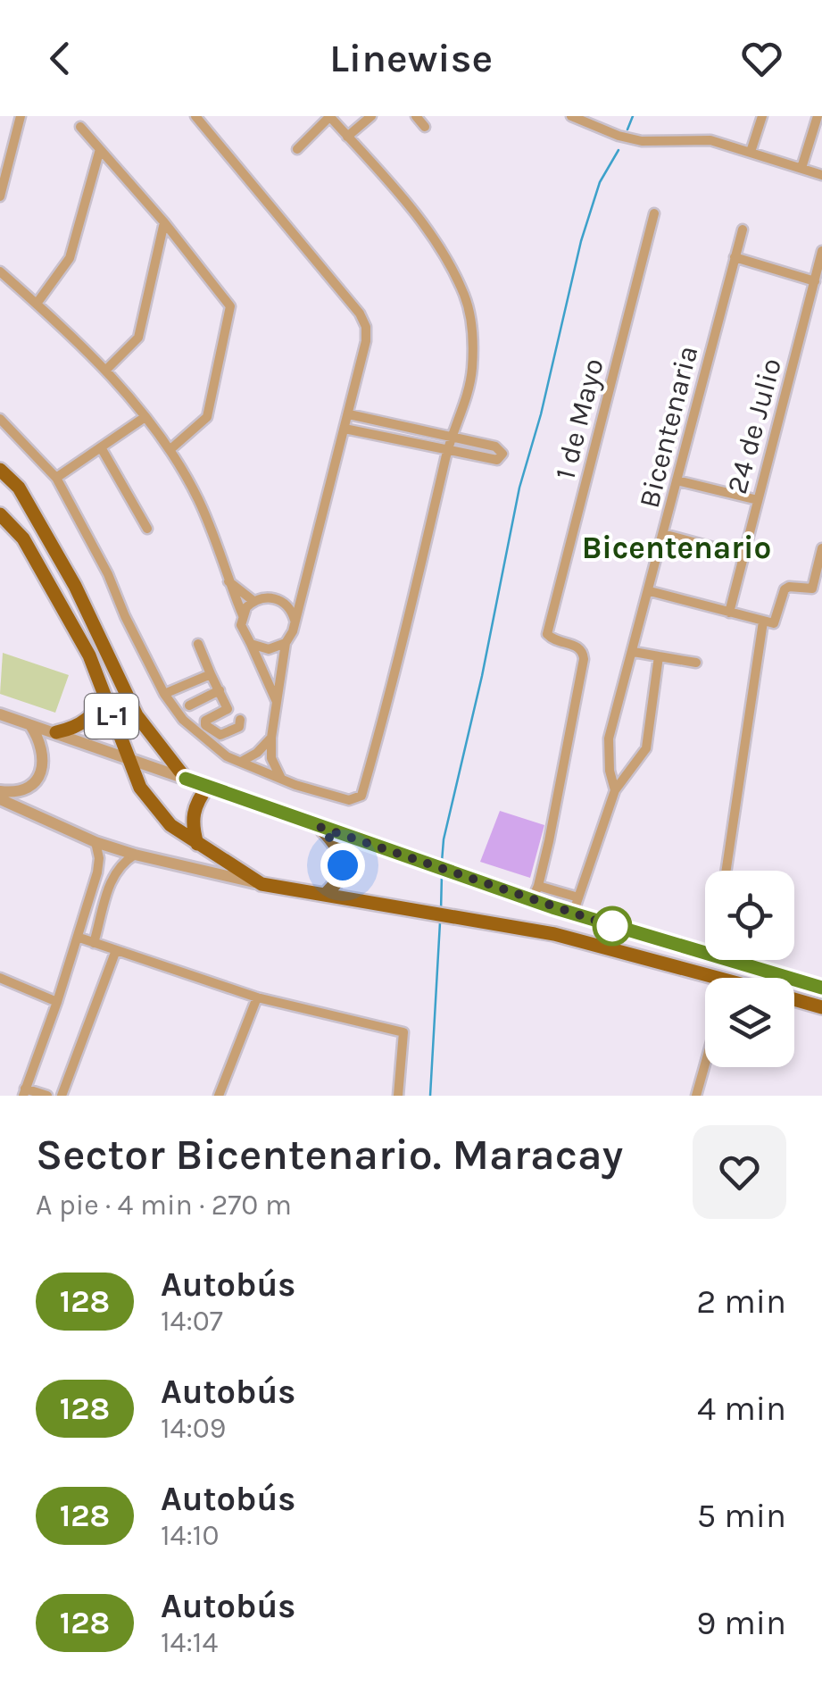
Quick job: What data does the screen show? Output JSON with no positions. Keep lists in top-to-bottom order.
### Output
{
  "streets": {
    "main road": ["L-1"],
    "street": ["1 de Mayo", "24 de Julio", "Bicentenaria"]
  },
  "districts": ["Bicentenario"],
  "lines": ["bus line 128"],
  "page": {
    "header": "Linewise",
    "heading": ["Sector Bicentenario. Maracay", "A pie · 4 min · 270 m"],
    "list": [
      {
        "mark": "128",
        "name": "Autobús",
        "note": "14:07",
        "value": "2 min"
      },
      {
        "mark": "128",
        "name": "Autobús",
        "note": "14:09",
        "value": "4 min"
      },
      {
        "mark": "128",
        "name": "Autobús",
        "note": "14:10",
        "value": "5 min"
      },
      {
        "mark": "128",
        "name": "Autobús",
        "note": "14:14",
        "value": "9 min"
      }
    ]
  }
}
